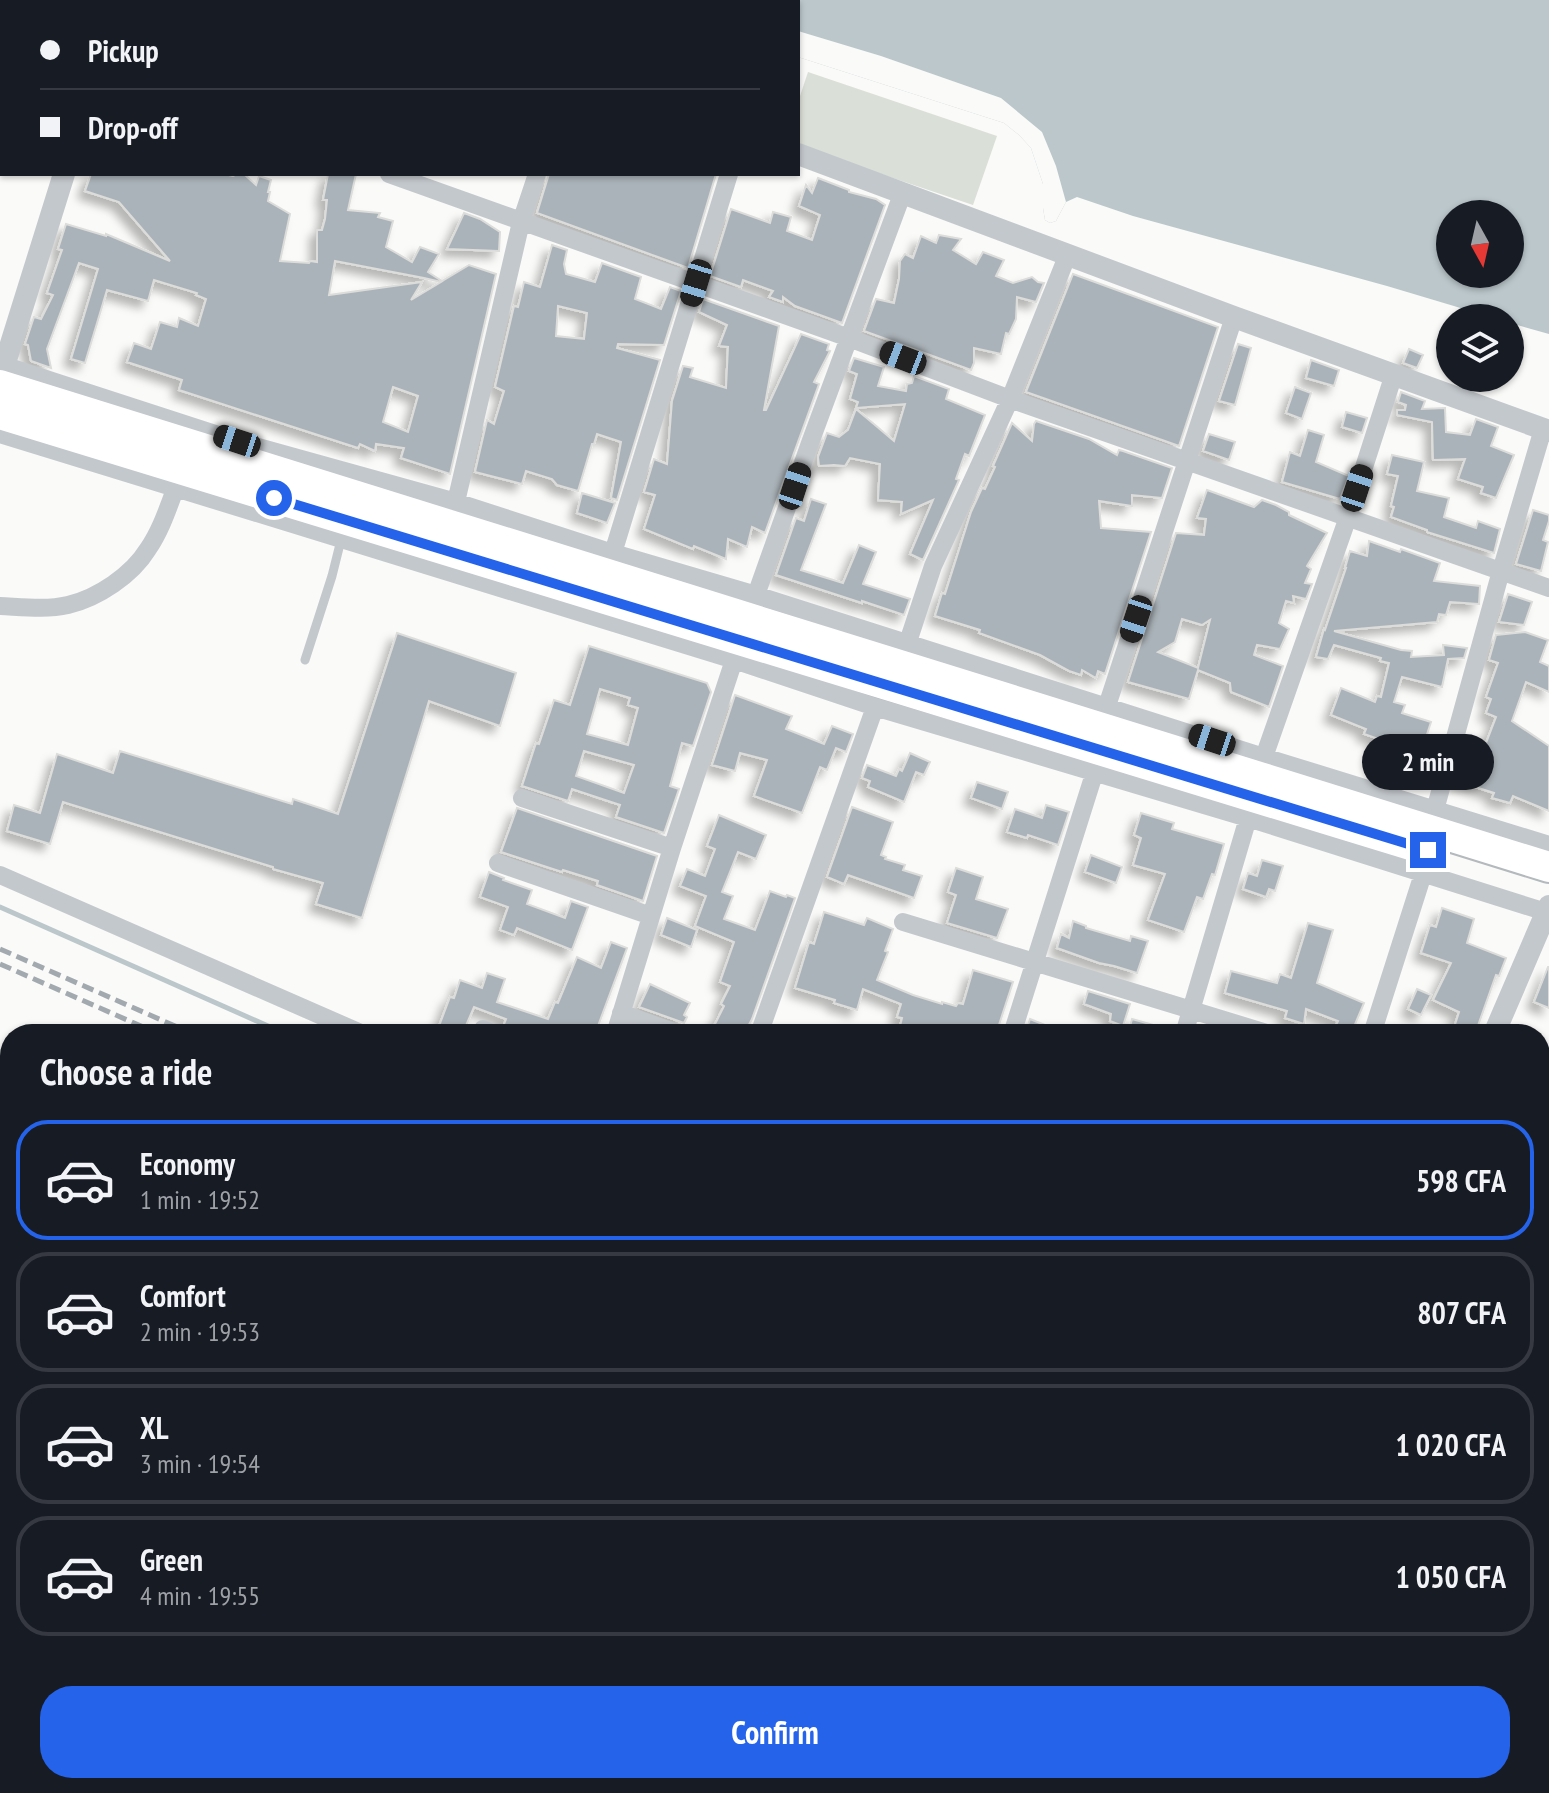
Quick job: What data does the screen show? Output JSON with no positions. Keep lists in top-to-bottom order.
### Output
{
  "north": "bottom",
  "page": {
    "banner": ["Pickup", "Drop-off"],
    "bubble": "2 min",
    "heading": "Choose a ride",
    "list": [
      {
        "name": "Economy",
        "note": "1 min · 19:52",
        "value": "598 CFA"
      },
      {
        "name": "Comfort",
        "note": "2 min · 19:53",
        "value": "807 CFA"
      },
      {
        "name": "XL",
        "note": "3 min · 19:54",
        "value": "1 020 CFA"
      },
      {
        "name": "Green",
        "note": "4 min · 19:55",
        "value": "1 050 CFA"
      }
    ],
    "buttons": "Confirm"
  }
}
